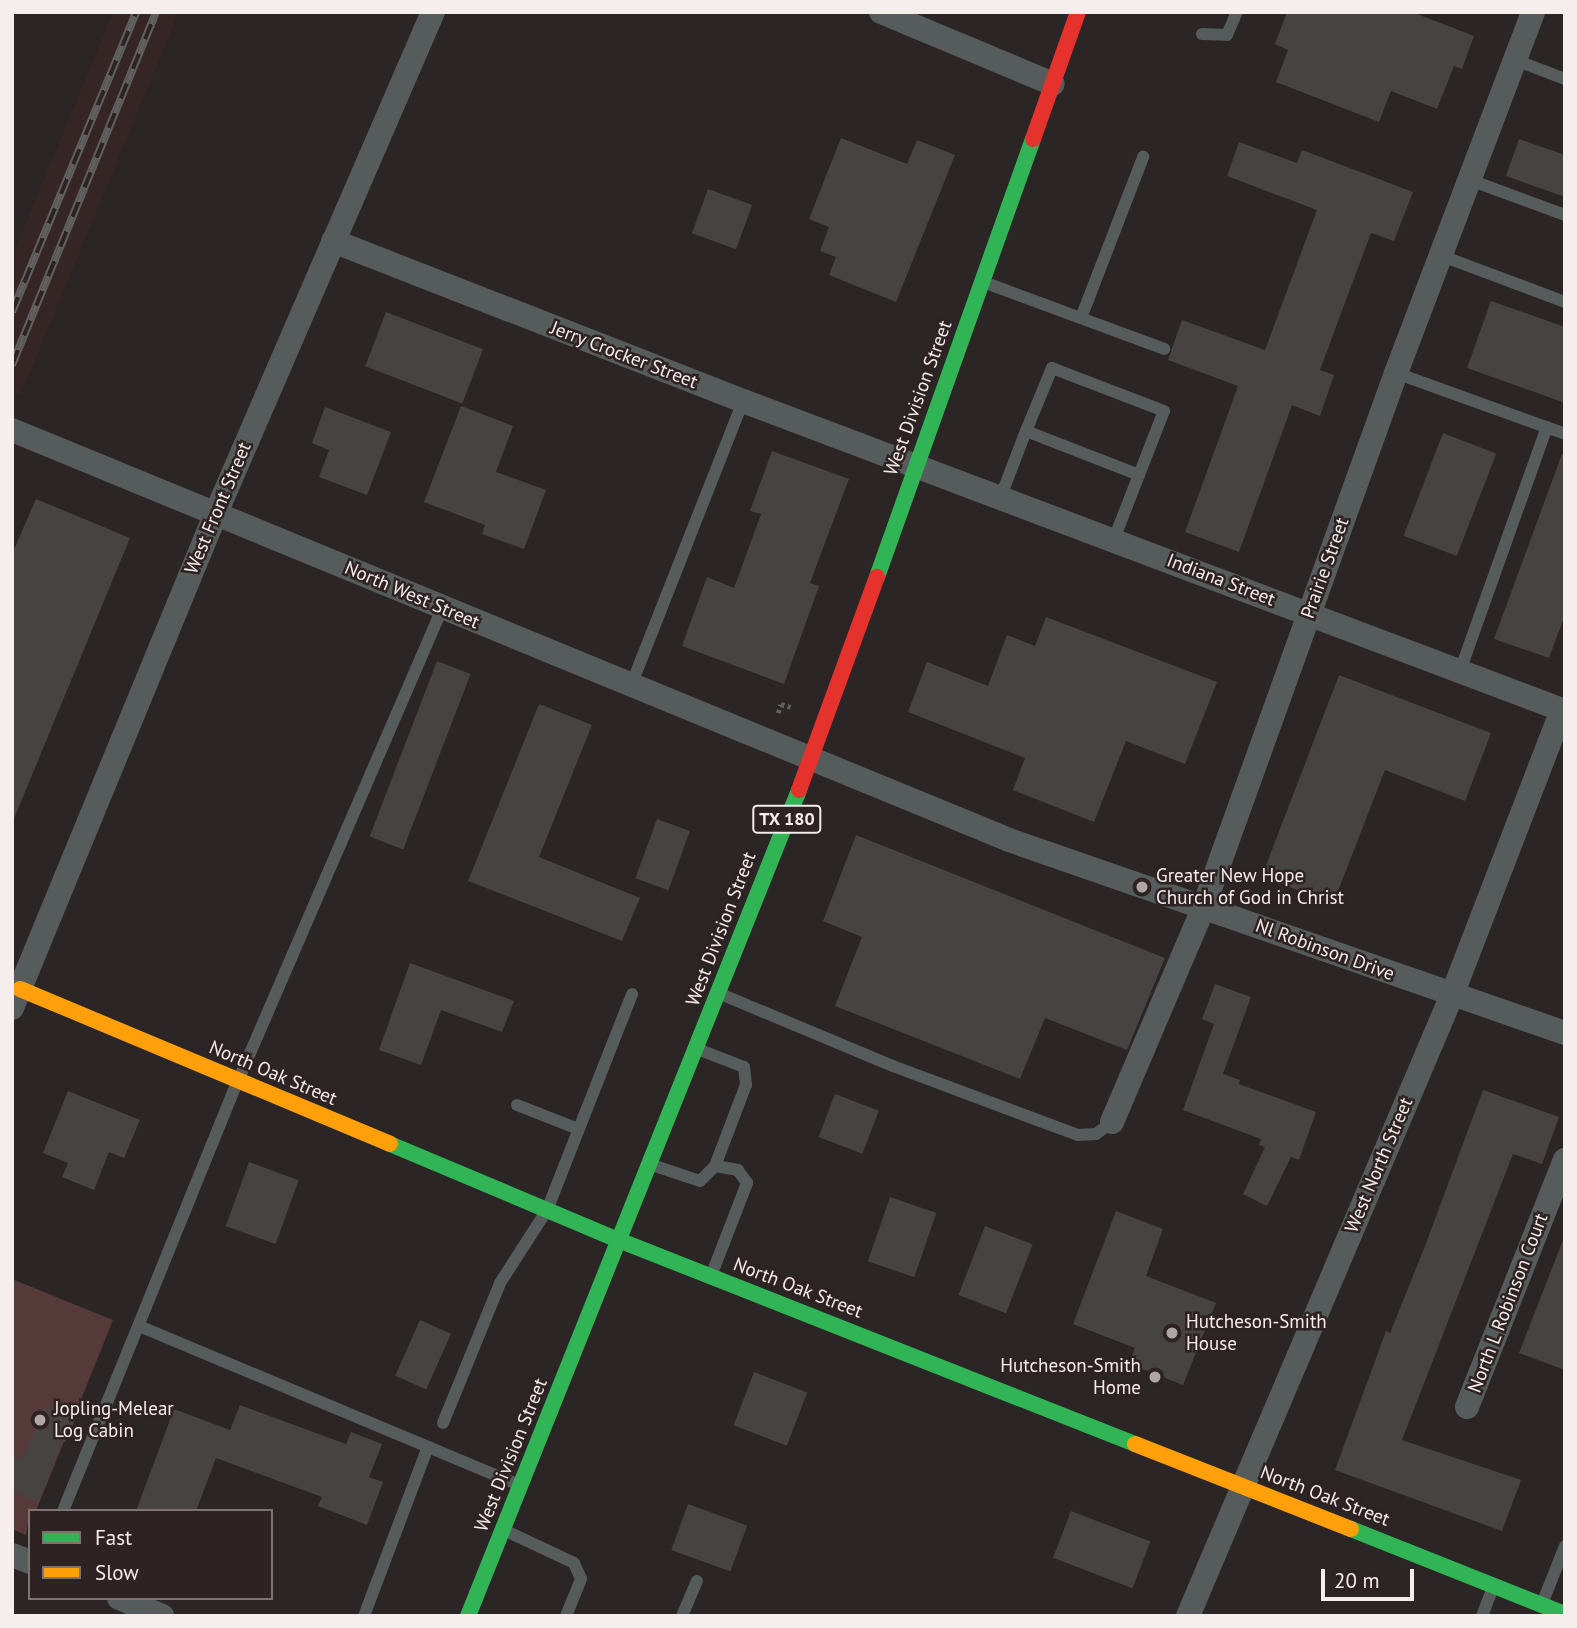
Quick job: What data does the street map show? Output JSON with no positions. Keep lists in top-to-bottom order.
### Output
{
  "streets": {
    "main road": ["West Division Street", "TX 180", "North Oak Street"],
    "street": [
      "Jerry Crocker Street",
      "West Front Street",
      "Prairie Street",
      "Indiana Street",
      "North West Street",
      "Nl Robinson Drive",
      "West North Street",
      "North L Robinson Court"
    ]
  },
  "crossings": [
    ["Jerry Crocker Street", "West Division Street"],
    ["Jerry Crocker Street", "West Front Street"],
    ["Jerry Crocker Street", "Indiana Street"],
    ["West Division Street", "Indiana Street"],
    ["West Division Street", "North West Street"],
    ["West Division Street", "Nl Robinson Drive"],
    ["West Division Street", "North Oak Street"],
    ["West Front Street", "North West Street"],
    ["West Front Street", "North Oak Street"],
    ["Prairie Street", "Indiana Street"],
    ["Prairie Street", "Nl Robinson Drive"],
    ["Indiana Street", "West North Street"],
    ["North West Street", "Nl Robinson Drive"],
    ["Nl Robinson Drive", "West North Street"],
    ["North Oak Street", "West North Street"]
  ],
  "places": [
    "Greater New Hope Church of God in Christ",
    "Hutcheson-Smith House",
    "Hutcheson-Smith Home",
    "Jopling-Melear Log Cabin"
  ],
  "legend": ["Fast", "Slow"],
  "scale_bar": "20 m"
}
